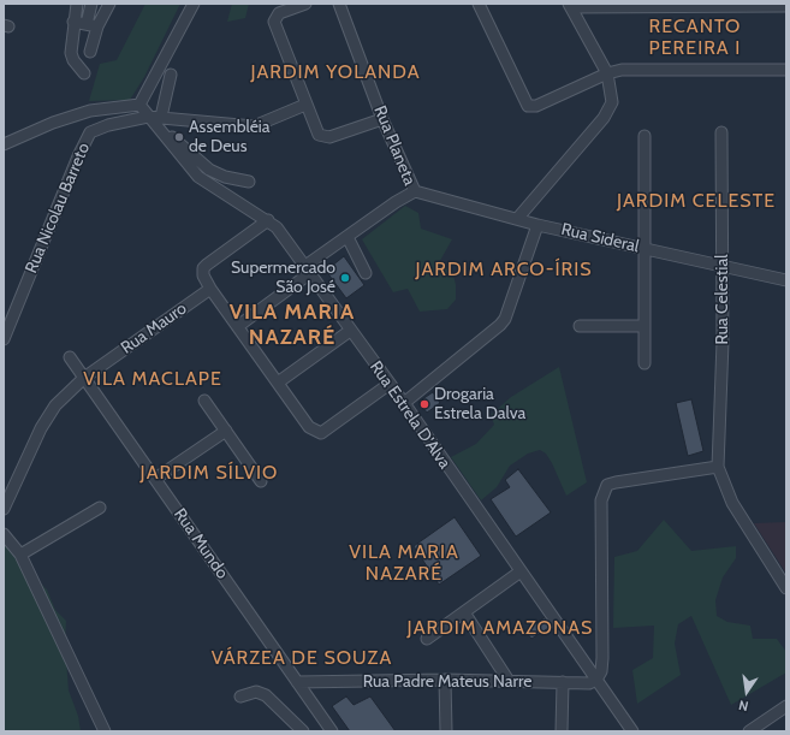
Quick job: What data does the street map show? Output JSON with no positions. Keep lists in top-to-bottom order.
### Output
{
  "streets": {
    "street": [
      "Rua Planeta",
      "Rua Nicolau Barreto",
      "Rua Sideral",
      "Rua Celestial",
      "Rua Mauro",
      "Rua Estrela D'Alva",
      "Rua Mundo",
      "Rua Padre Mateus Narre"
    ]
  },
  "crossings": [
    ["Rua Planeta", "Rua Sideral"],
    ["Rua Planeta", "Rua Estrela D'Alva"],
    ["Rua Nicolau Barreto", "Rua Estrela D'Alva"],
    ["Rua Sideral", "Rua Celestial"],
    ["Rua Mauro", "Rua Mundo"],
    ["Rua Estrela D'Alva", "Rua Padre Mateus Narre"],
    ["Rua Mundo", "Rua Padre Mateus Narre"]
  ],
  "districts": [
    "RECANTO PEREIRA I",
    "JARDIM YOLANDA",
    "JARDIM CELESTE",
    "JARDIM ARCO-ÍRIS",
    "VILA MARIA NAZARÉ",
    "VILA MACLAPE",
    "JARDIM SÍLVIO",
    "VILA MARIA NAZARÉ",
    "JARDIM AMAZONAS",
    "VÁRZEA DE SOUZA"
  ],
  "places": ["Assembléia de Deus", "Supermercado São José", "Drogaria Estrela Dalva"],
  "north": "bottom"
}
